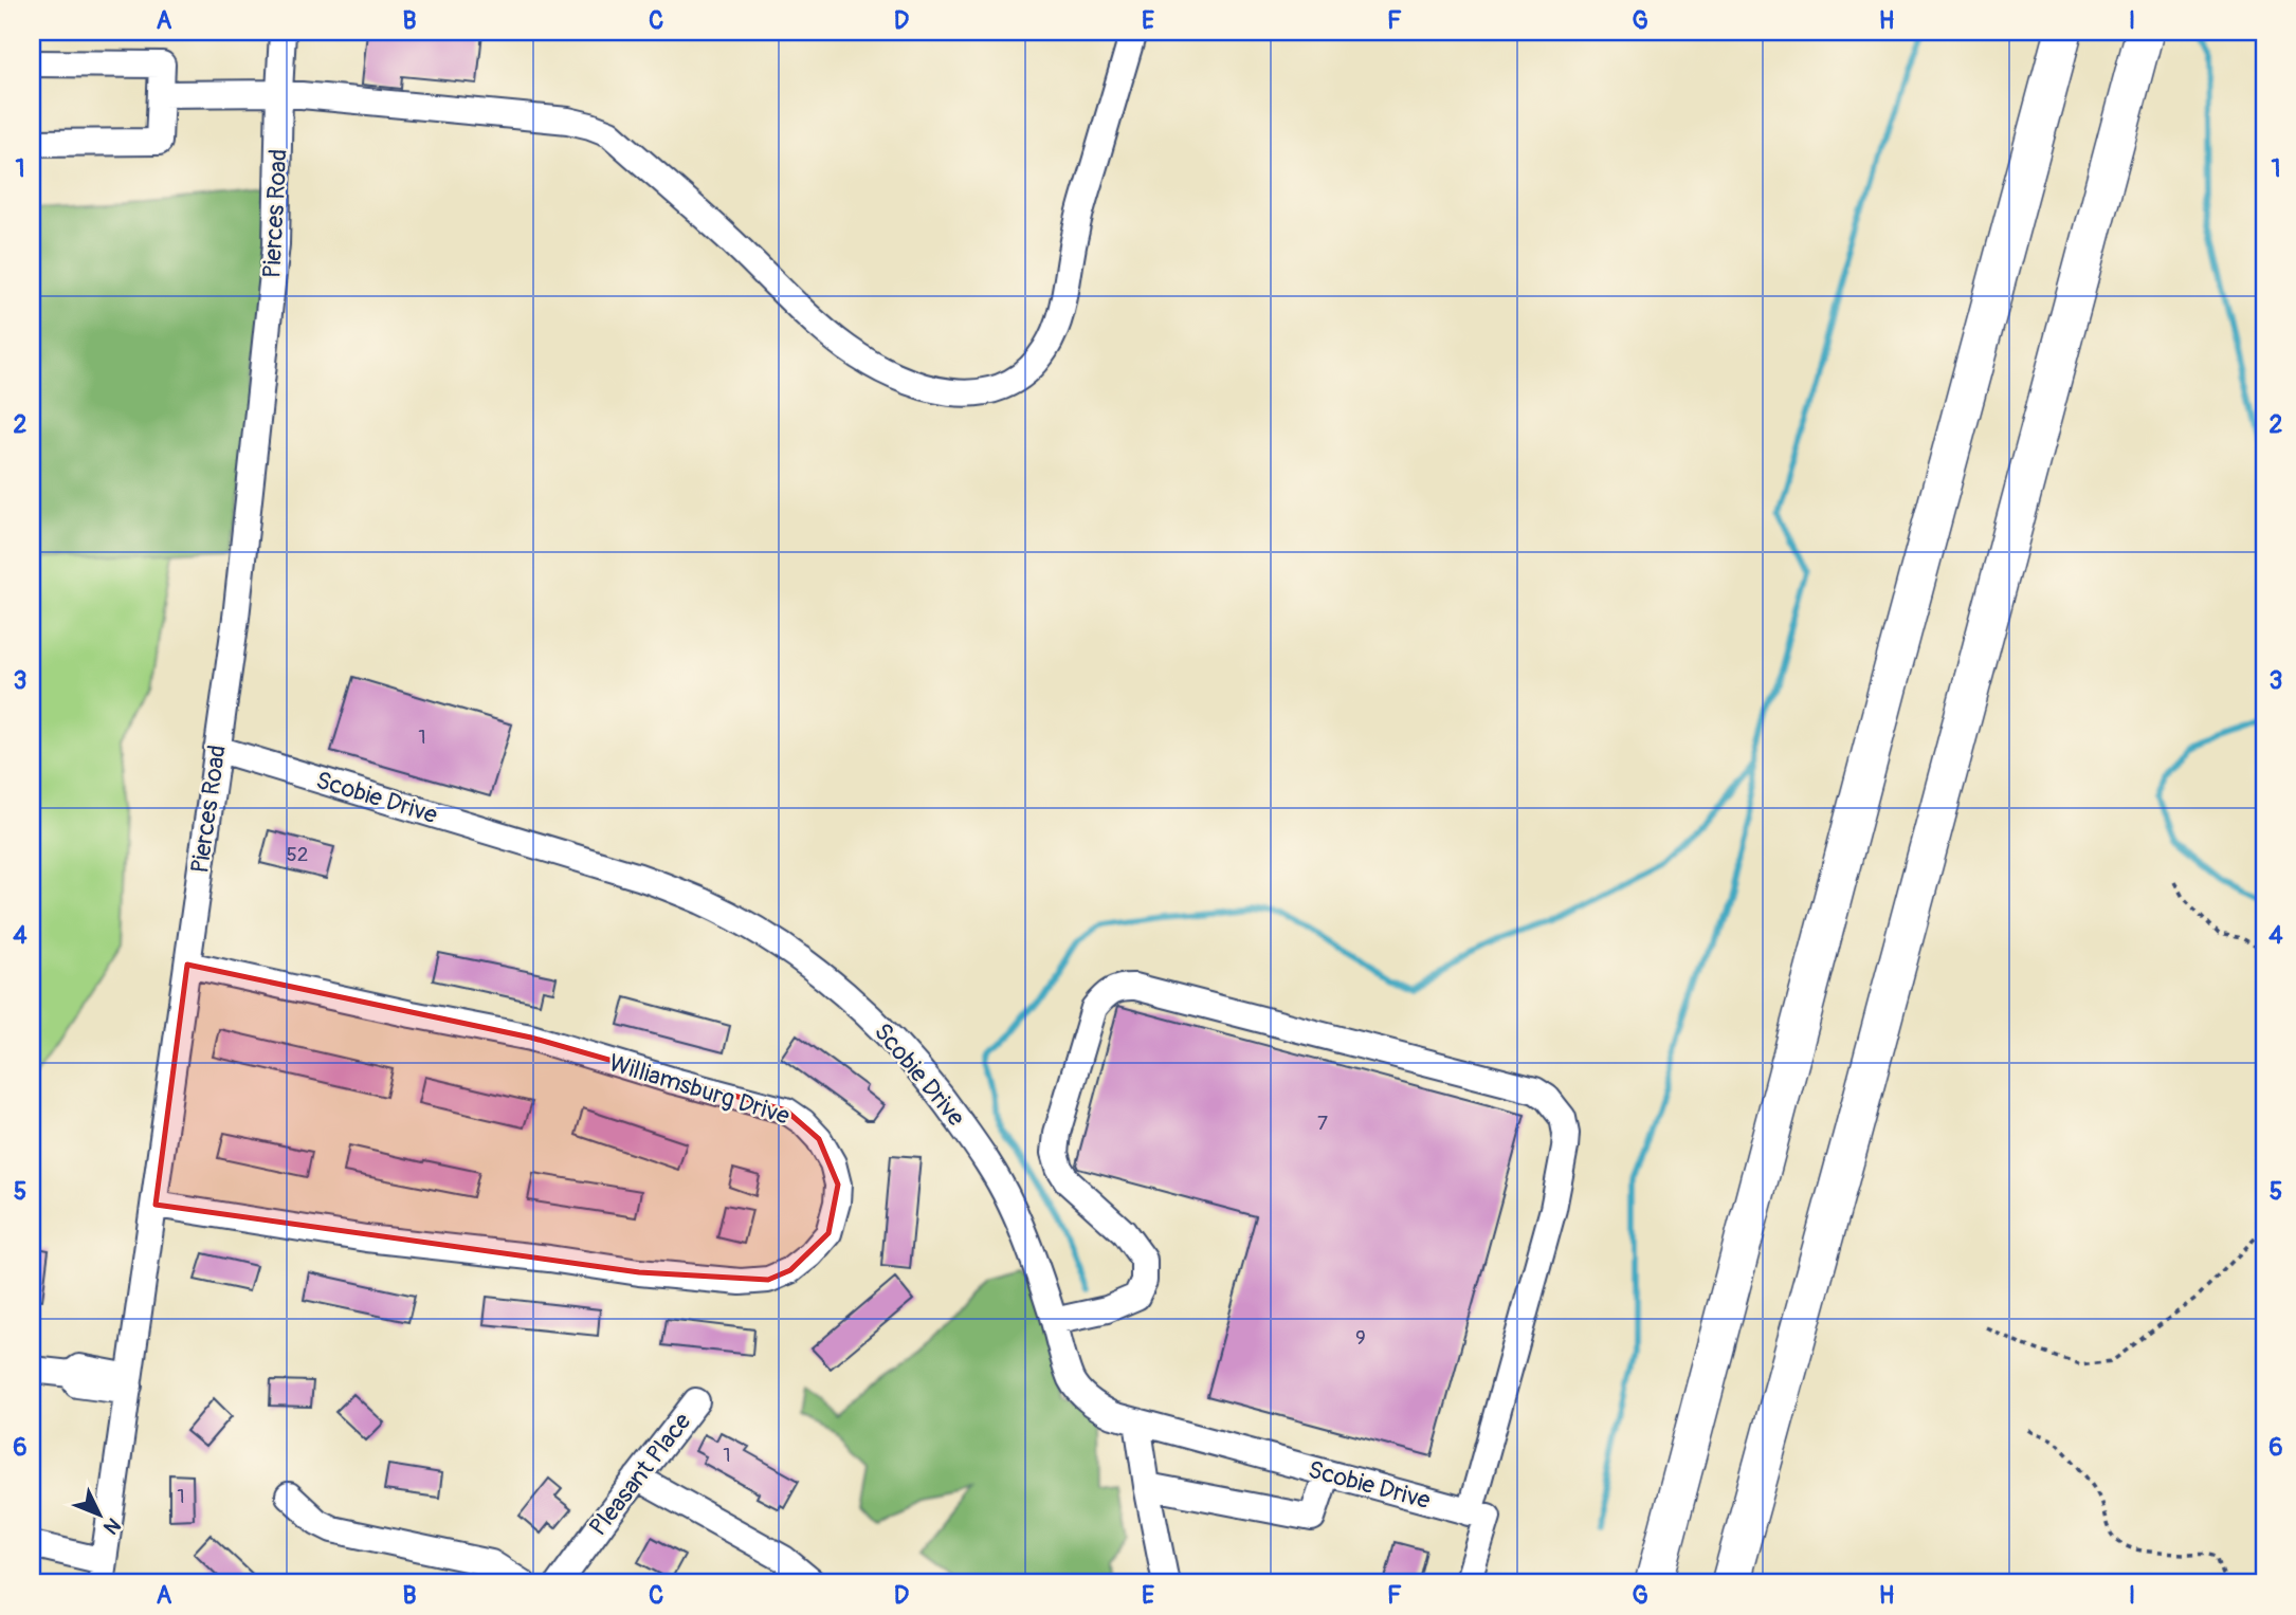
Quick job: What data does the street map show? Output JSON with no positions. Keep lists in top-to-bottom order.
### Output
{
  "streets": {
    "street": [
      "Pierces Road",
      "Scobie Drive",
      "Williamsburg Drive",
      "Pleasant Place"
    ]
  },
  "crossings": [
    ["Pierces Road", "Scobie Drive"],
    ["Pierces Road", "Williamsburg Drive"]
  ],
  "house_numbers": [
    "1",
    "52",
    "7",
    "9",
    "1",
    "1"
  ],
  "north": "bottom right",
  "grid": {
    "columns": [
      "A",
      "B",
      "C",
      "D",
      "E",
      "F",
      "G",
      "H",
      "I"
    ],
    "rows": [
      "1",
      "2",
      "3",
      "4",
      "5",
      "6"
    ]
  }
}
